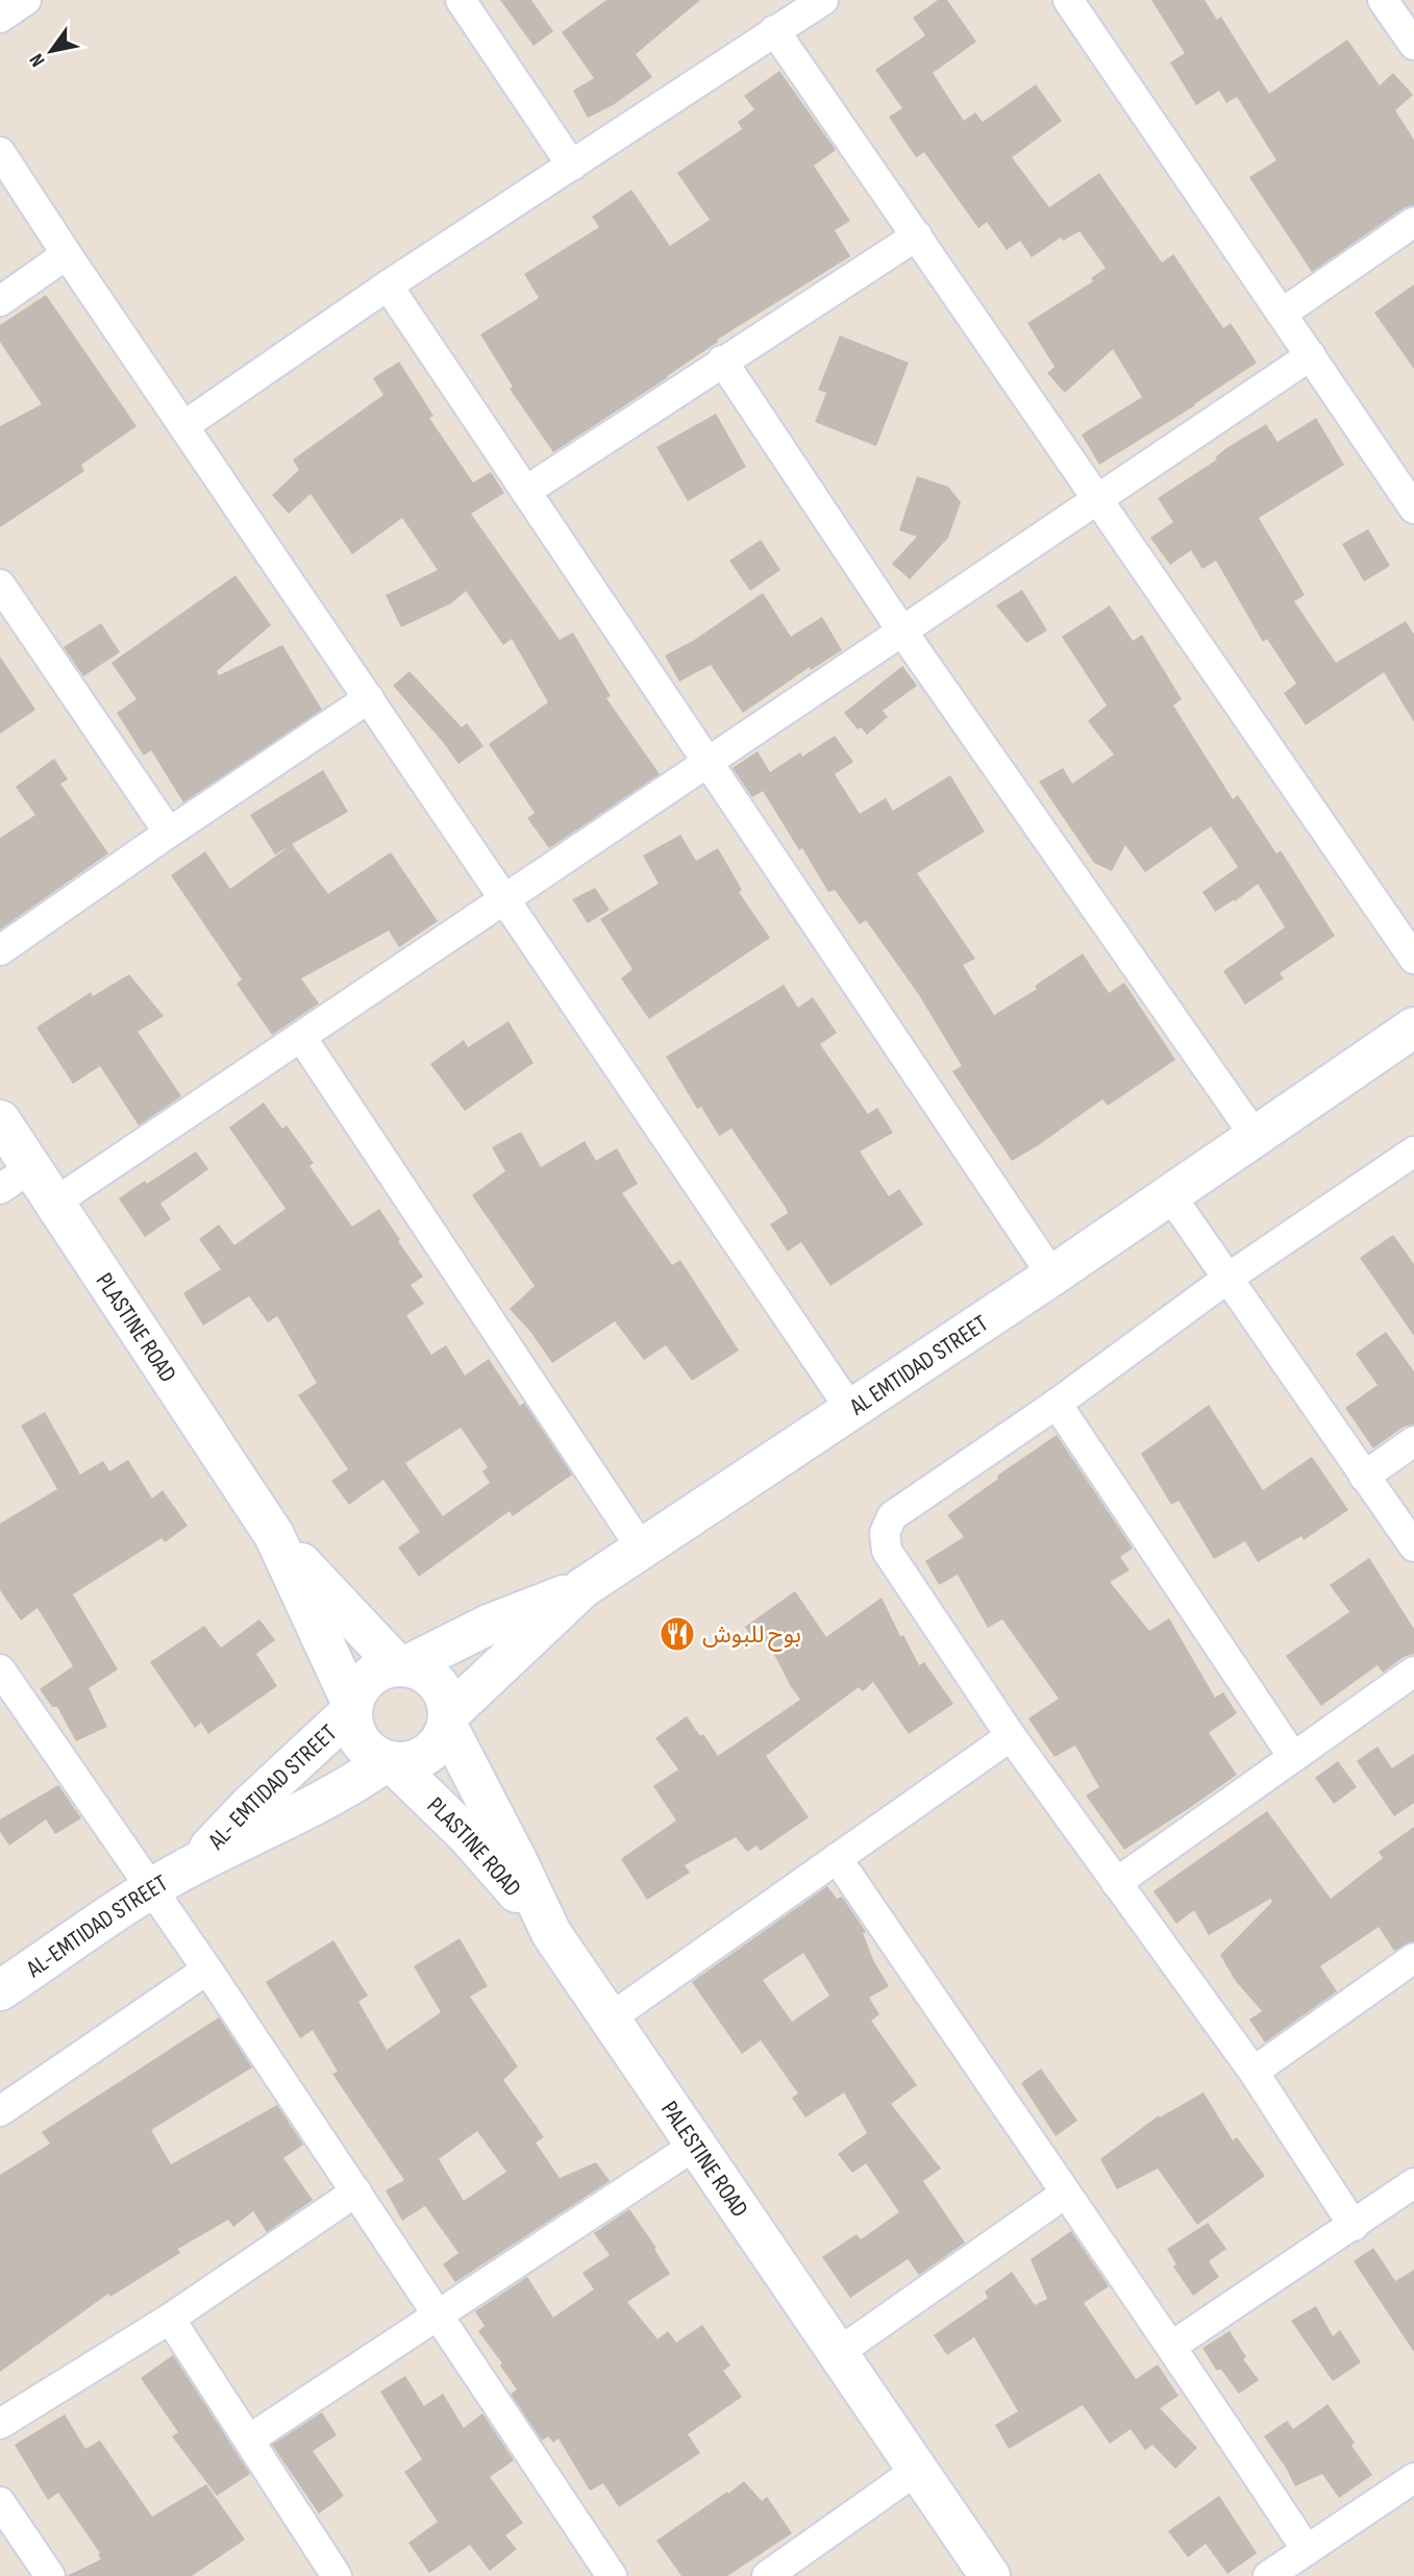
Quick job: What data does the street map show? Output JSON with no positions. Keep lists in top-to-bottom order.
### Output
{
  "streets": {
    "street": [
      "PLASTINE ROAD",
      "AL EMTIDAD STREET",
      "AL- EMTIDAD STREET",
      "AL-EMTIDAD STREET",
      "PALESTINE ROAD"
    ]
  },
  "crossings": [
    ["PLASTINE ROAD", "AL EMTIDAD STREET"],
    ["PLASTINE ROAD", "AL- EMTIDAD STREET"],
    ["PLASTINE ROAD", "PALESTINE ROAD"],
    ["AL EMTIDAD STREET", "AL- EMTIDAD STREET"],
    ["AL EMTIDAD STREET", "PALESTINE ROAD"],
    ["AL- EMTIDAD STREET", "AL-EMTIDAD STREET"],
    ["AL- EMTIDAD STREET", "PALESTINE ROAD"]
  ],
  "places": {
    "restaurant": ["بوح للبوش"]
  },
  "north": "bottom left"
}
